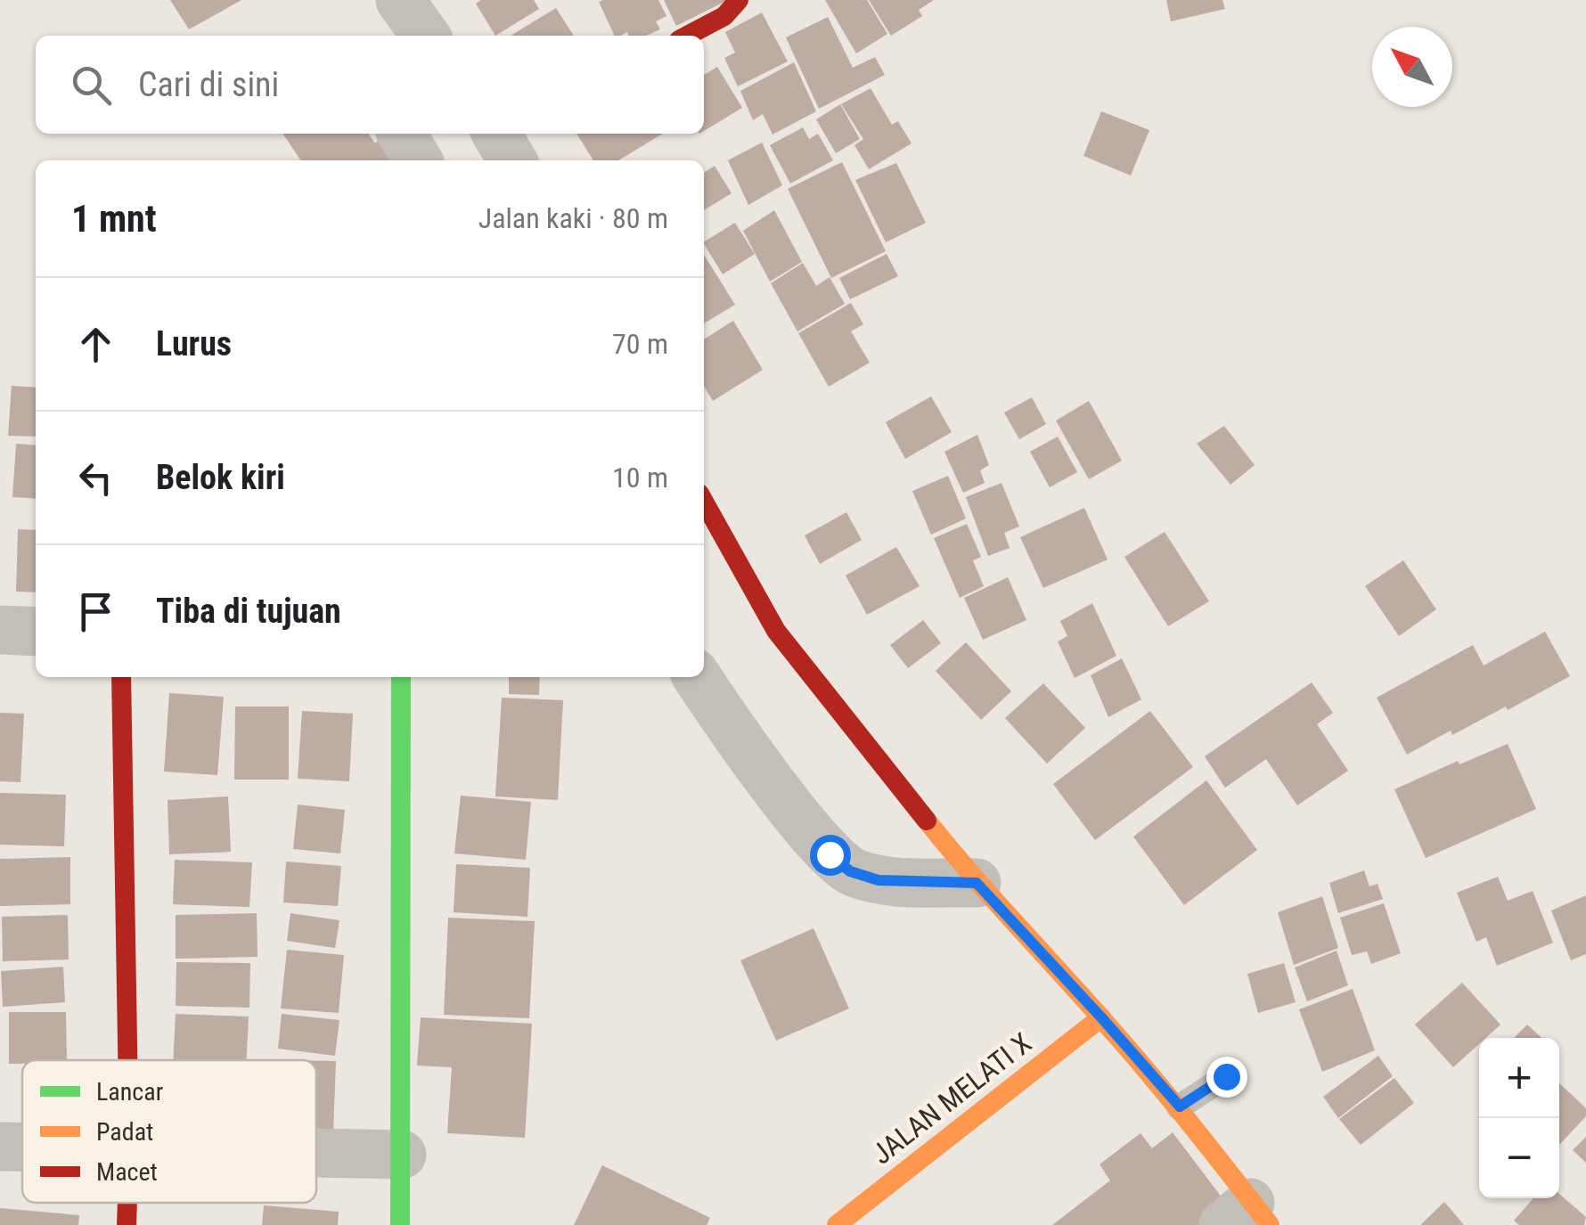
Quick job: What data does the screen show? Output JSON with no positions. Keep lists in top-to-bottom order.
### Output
{
  "streets": {
    "street": ["JALAN MELATI X"]
  },
  "legend": ["Lancar", "Padat", "Macet"],
  "north": "top left",
  "page": {
    "search": "Cari di sini",
    "heading": ["1 mnt", "Jalan kaki · 80 m"],
    "list": [
      ["Lurus", "70 m"],
      ["Belok kiri", "10 m"],
      "Tiba di tujuan"
    ],
    "map_buttons": ["+", "−"]
  }
}
